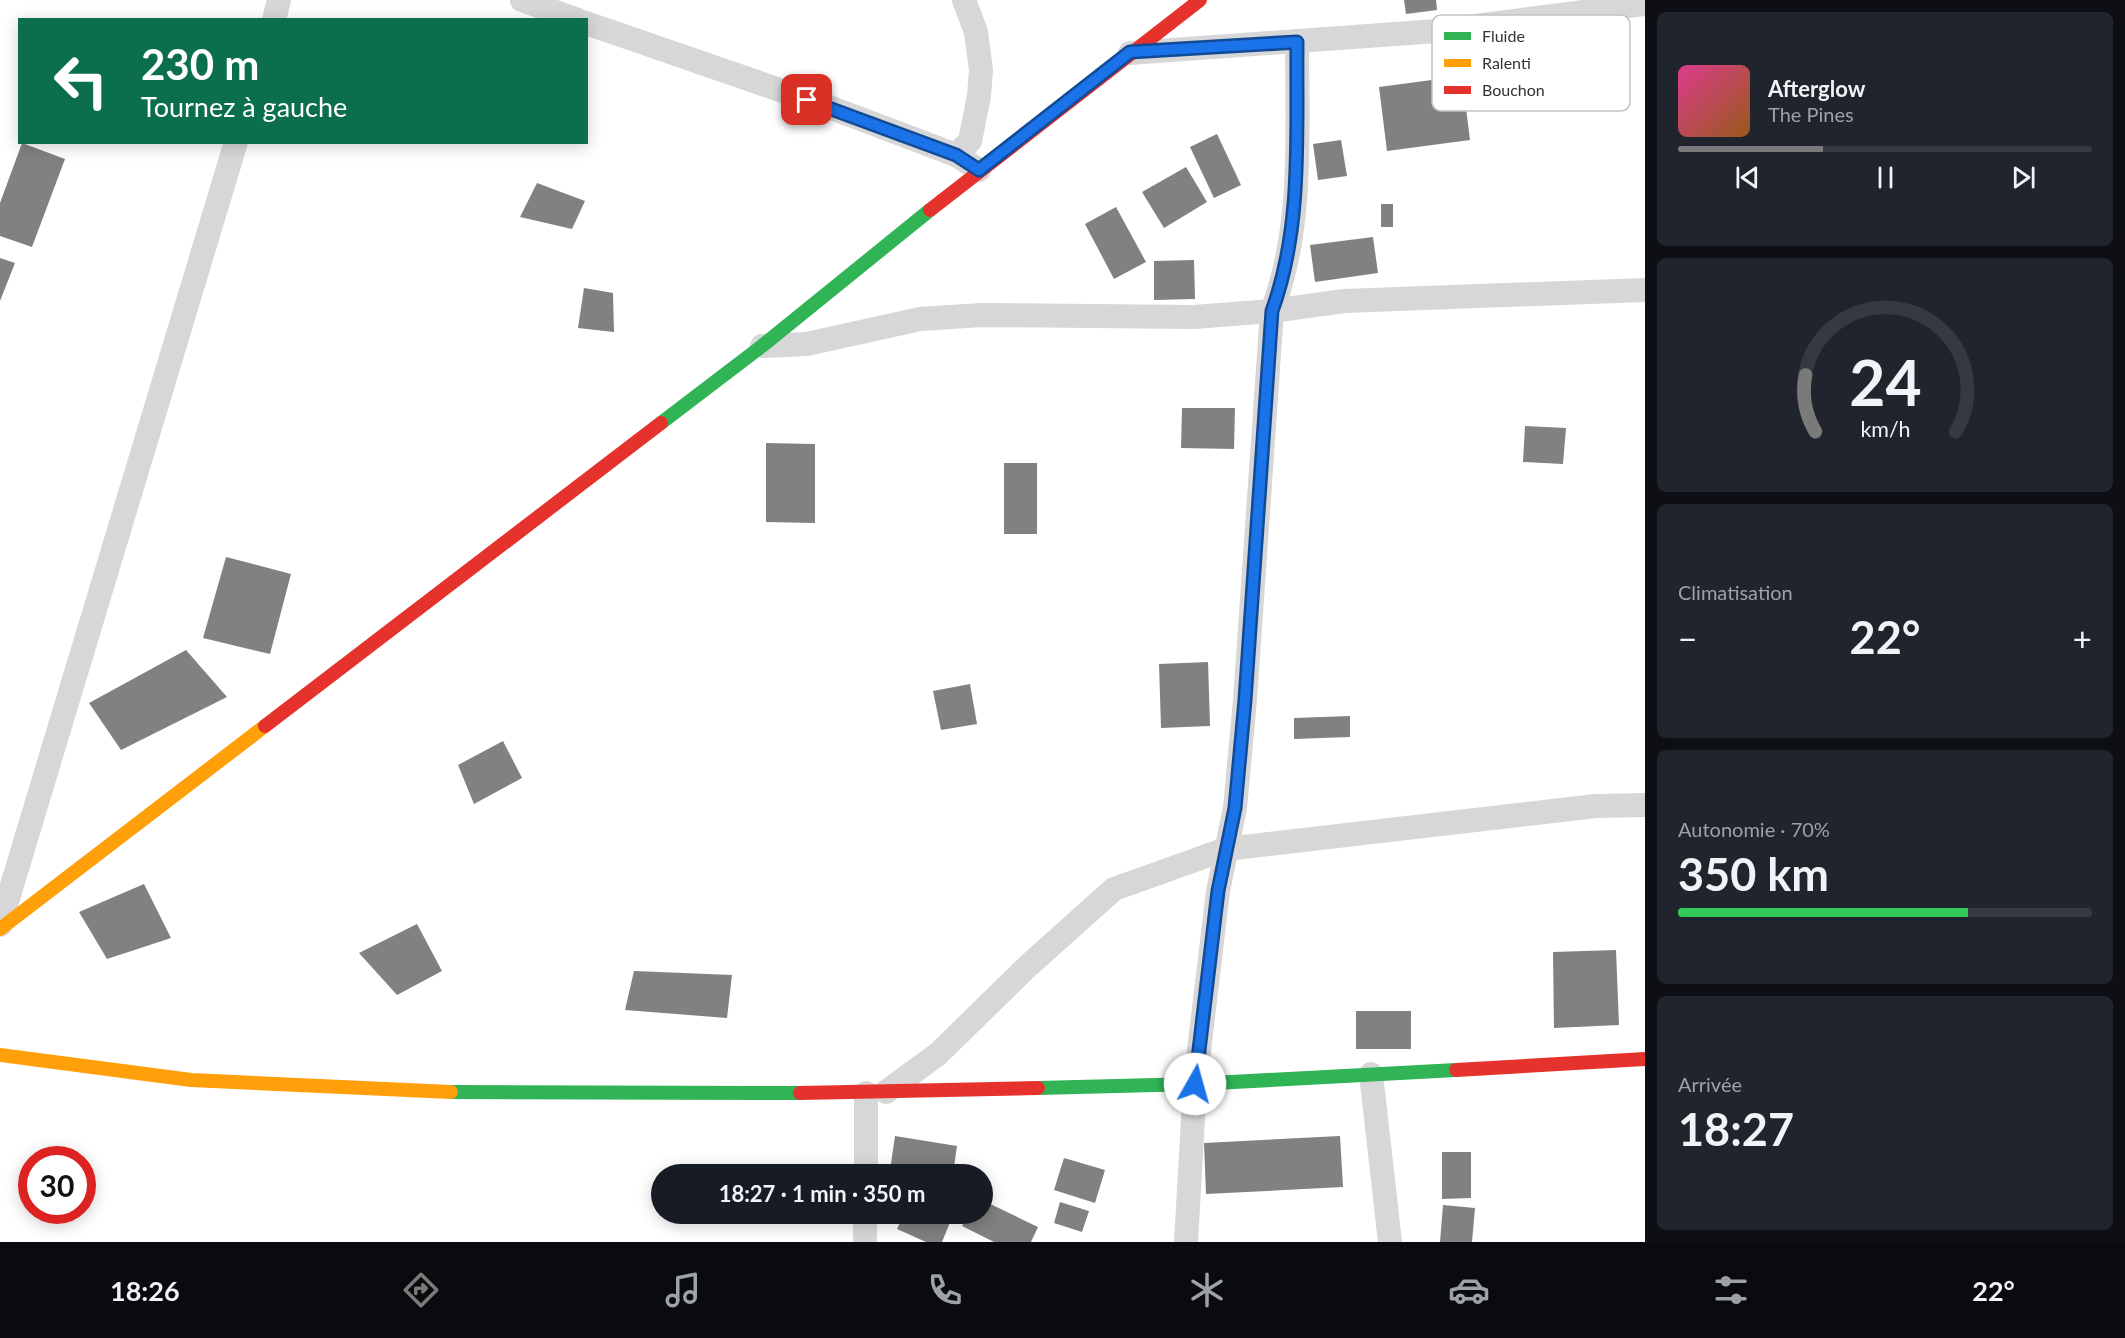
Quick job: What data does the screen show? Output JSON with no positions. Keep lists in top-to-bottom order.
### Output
{
  "legend": ["Fluide", "Ralenti", "Bouchon"],
  "page": {
    "turn": ["230 m", "Tournez à gauche"],
    "song": ["Afterglow", "The Pines"],
    "tile": [
      "Climatisation",
      ["Autonomie · 70%", "350 km"],
      ["Arrivée", "18:27"]
    ],
    "heat": ["−", "22°", "+"],
    "limit": "30",
    "trip": "18:27 · 1 min · 350 m",
    "tabs": ["18:26", "22°"],
    "gauge": ["24", "km/h"]
  }
}
